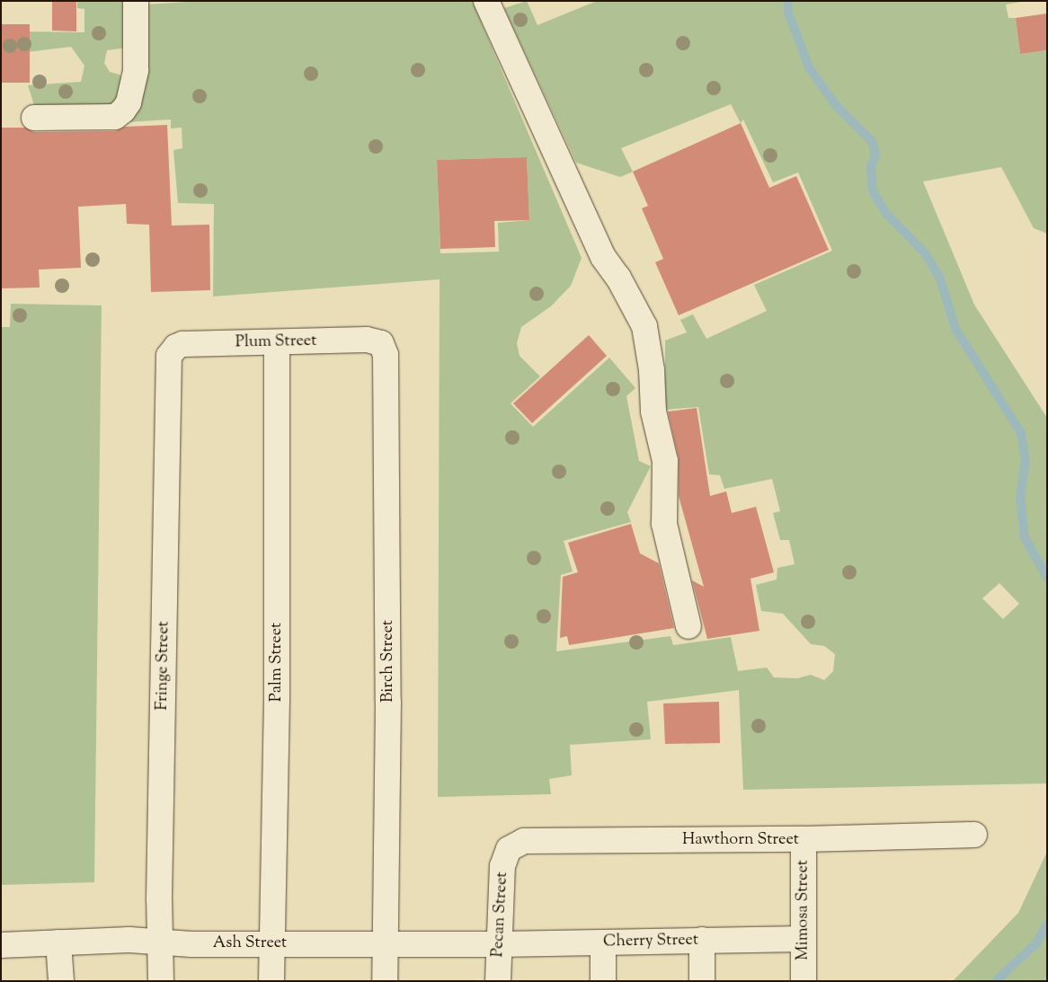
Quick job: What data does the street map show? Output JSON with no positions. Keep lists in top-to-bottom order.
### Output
{
  "streets": {
    "street": [
      "Plum Street",
      "Birch Street",
      "Palm Street",
      "Fringe Street",
      "Hawthorn Street",
      "Mimosa Street",
      "Pecan Street",
      "Cherry Street",
      "Ash Street"
    ]
  },
  "crossings": [
    ["Plum Street", "Birch Street"],
    ["Plum Street", "Palm Street"],
    ["Plum Street", "Fringe Street"],
    ["Birch Street", "Ash Street"],
    ["Palm Street", "Ash Street"],
    ["Fringe Street", "Ash Street"],
    ["Hawthorn Street", "Mimosa Street"],
    ["Hawthorn Street", "Pecan Street"],
    ["Mimosa Street", "Cherry Street"],
    ["Pecan Street", "Cherry Street"],
    ["Pecan Street", "Ash Street"],
    ["Cherry Street", "Ash Street"]
  ]
}
